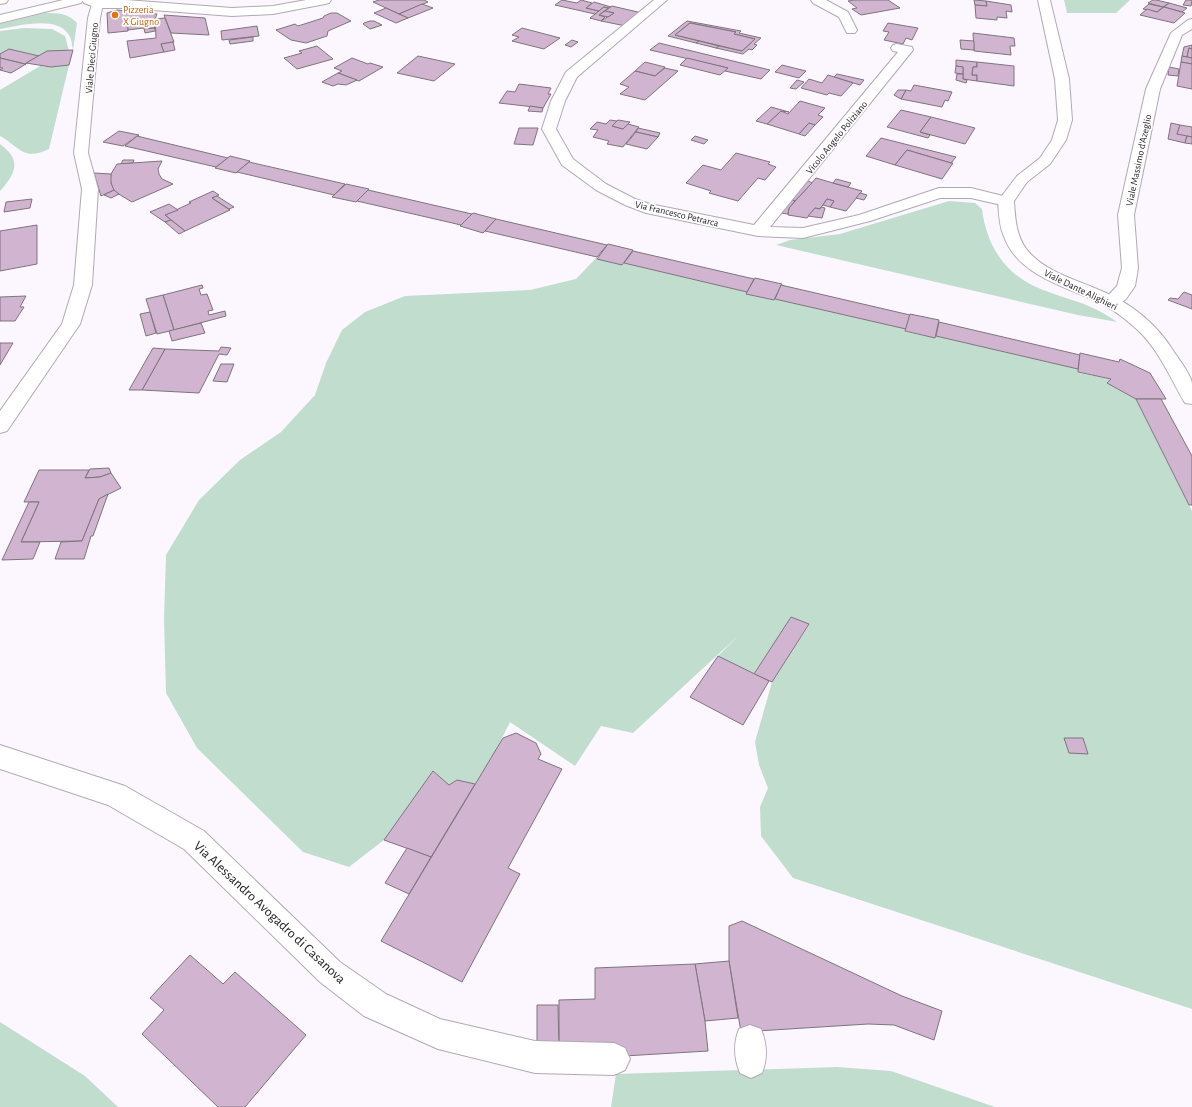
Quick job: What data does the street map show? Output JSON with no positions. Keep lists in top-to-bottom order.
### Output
{
  "streets": {
    "street": [
      "Viale Dieci Giugno",
      "Vicolo Angelo Poliziano",
      "Viale Massimo d'Azeglio",
      "Via Francesco Petrarca",
      "Viale Dante Alighieri",
      "Via Alessandro Avogadro di Casanova"
    ]
  },
  "crossings": [
    ["Vicolo Angelo Poliziano", "Via Francesco Petrarca"],
    ["Viale Massimo d'Azeglio", "Viale Dante Alighieri"],
    ["Via Francesco Petrarca", "Viale Dante Alighieri"]
  ],
  "places": ["Pizzeria X Giugno"]
}
